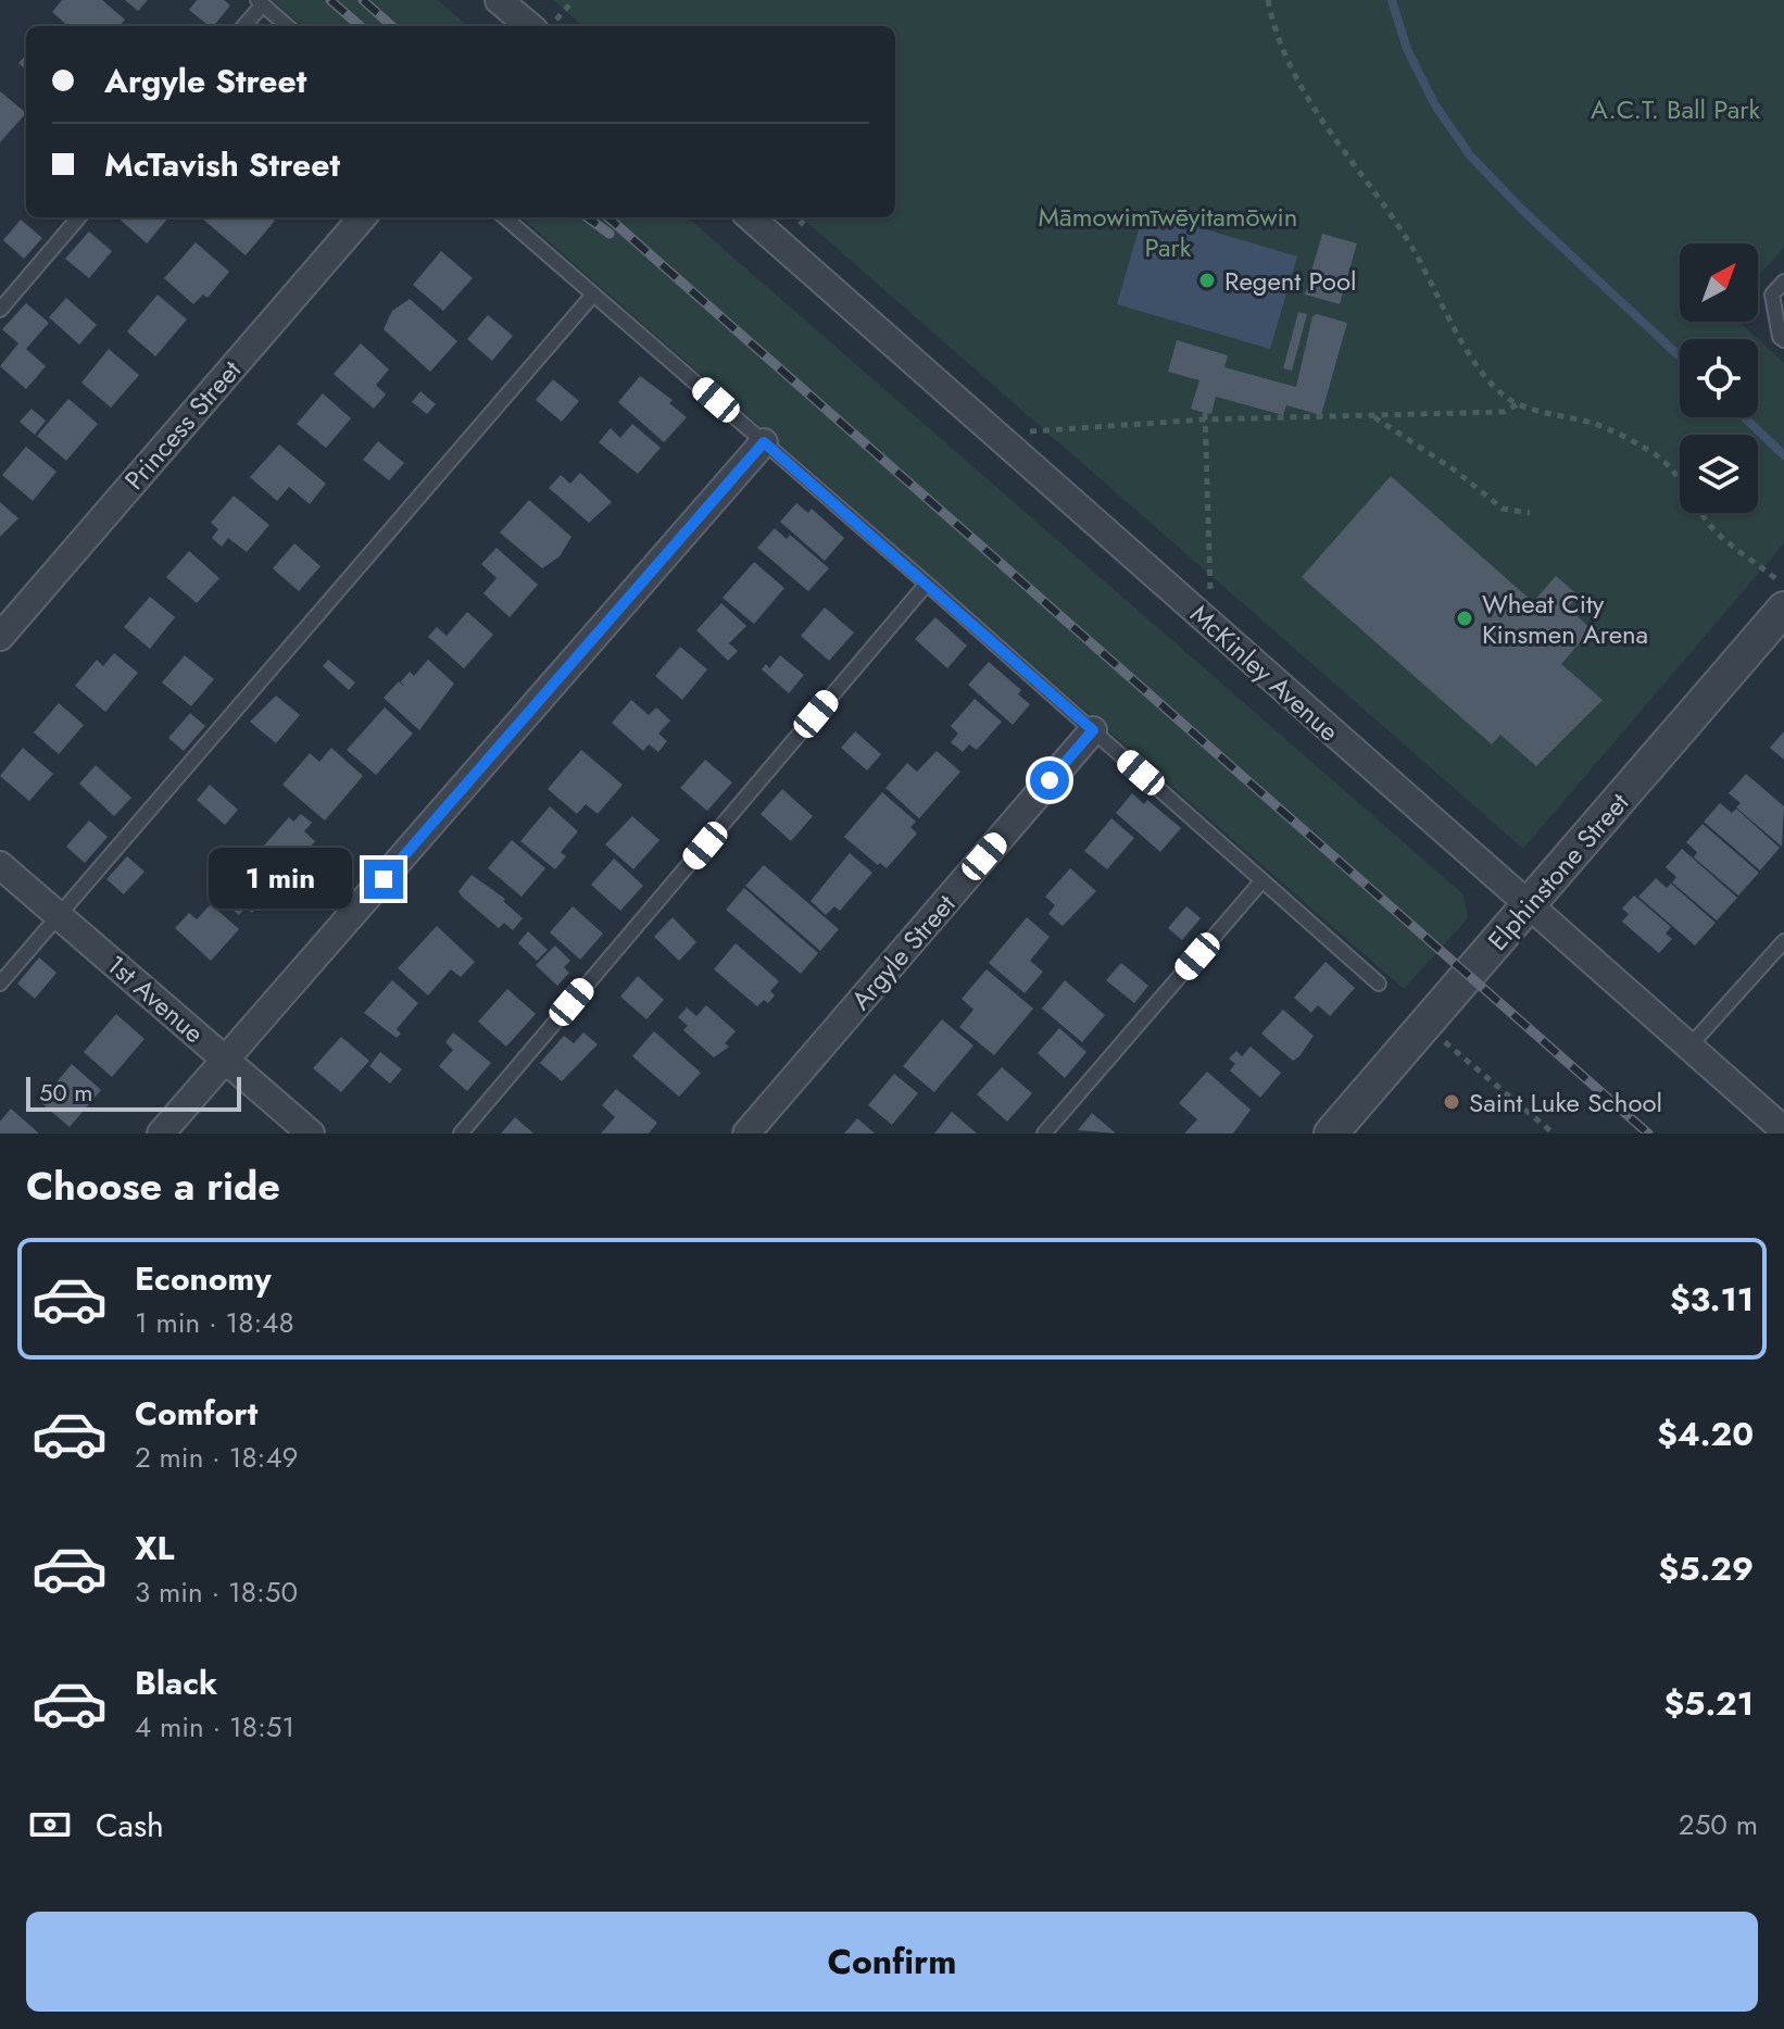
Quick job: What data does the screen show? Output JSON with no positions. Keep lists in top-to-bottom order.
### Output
{
  "streets": {
    "street": [
      "Princess Street",
      "McKinley Avenue",
      "Elphinstone Street",
      "Argyle Street",
      "1st Avenue"
    ]
  },
  "crossings": [
    ["McKinley Avenue", "Elphinstone Street"]
  ],
  "parks": ["A.C.T. Ball Park", "Māmowimīwēyitamōwin Park"],
  "places": ["Regent Pool", "Wheat City Kinsmen Arena", "Saint Luke School"],
  "scale_bar": "50 m",
  "north": "top right",
  "page": {
    "banner": ["Argyle Street", "McTavish Street"],
    "bubble": "1 min",
    "scale": "50 m",
    "heading": "Choose a ride",
    "list": [
      {
        "name": "Economy",
        "note": "1 min · 18:48",
        "value": "$3.11"
      },
      {
        "name": "Comfort",
        "note": "2 min · 18:49",
        "value": "$4.20"
      },
      {
        "name": "XL",
        "note": "3 min · 18:50",
        "value": "$5.29"
      },
      {
        "name": "Black",
        "note": "4 min · 18:51",
        "value": "$5.21"
      }
    ],
    "pay": ["Cash", "250 m"],
    "buttons": "Confirm"
  }
}
